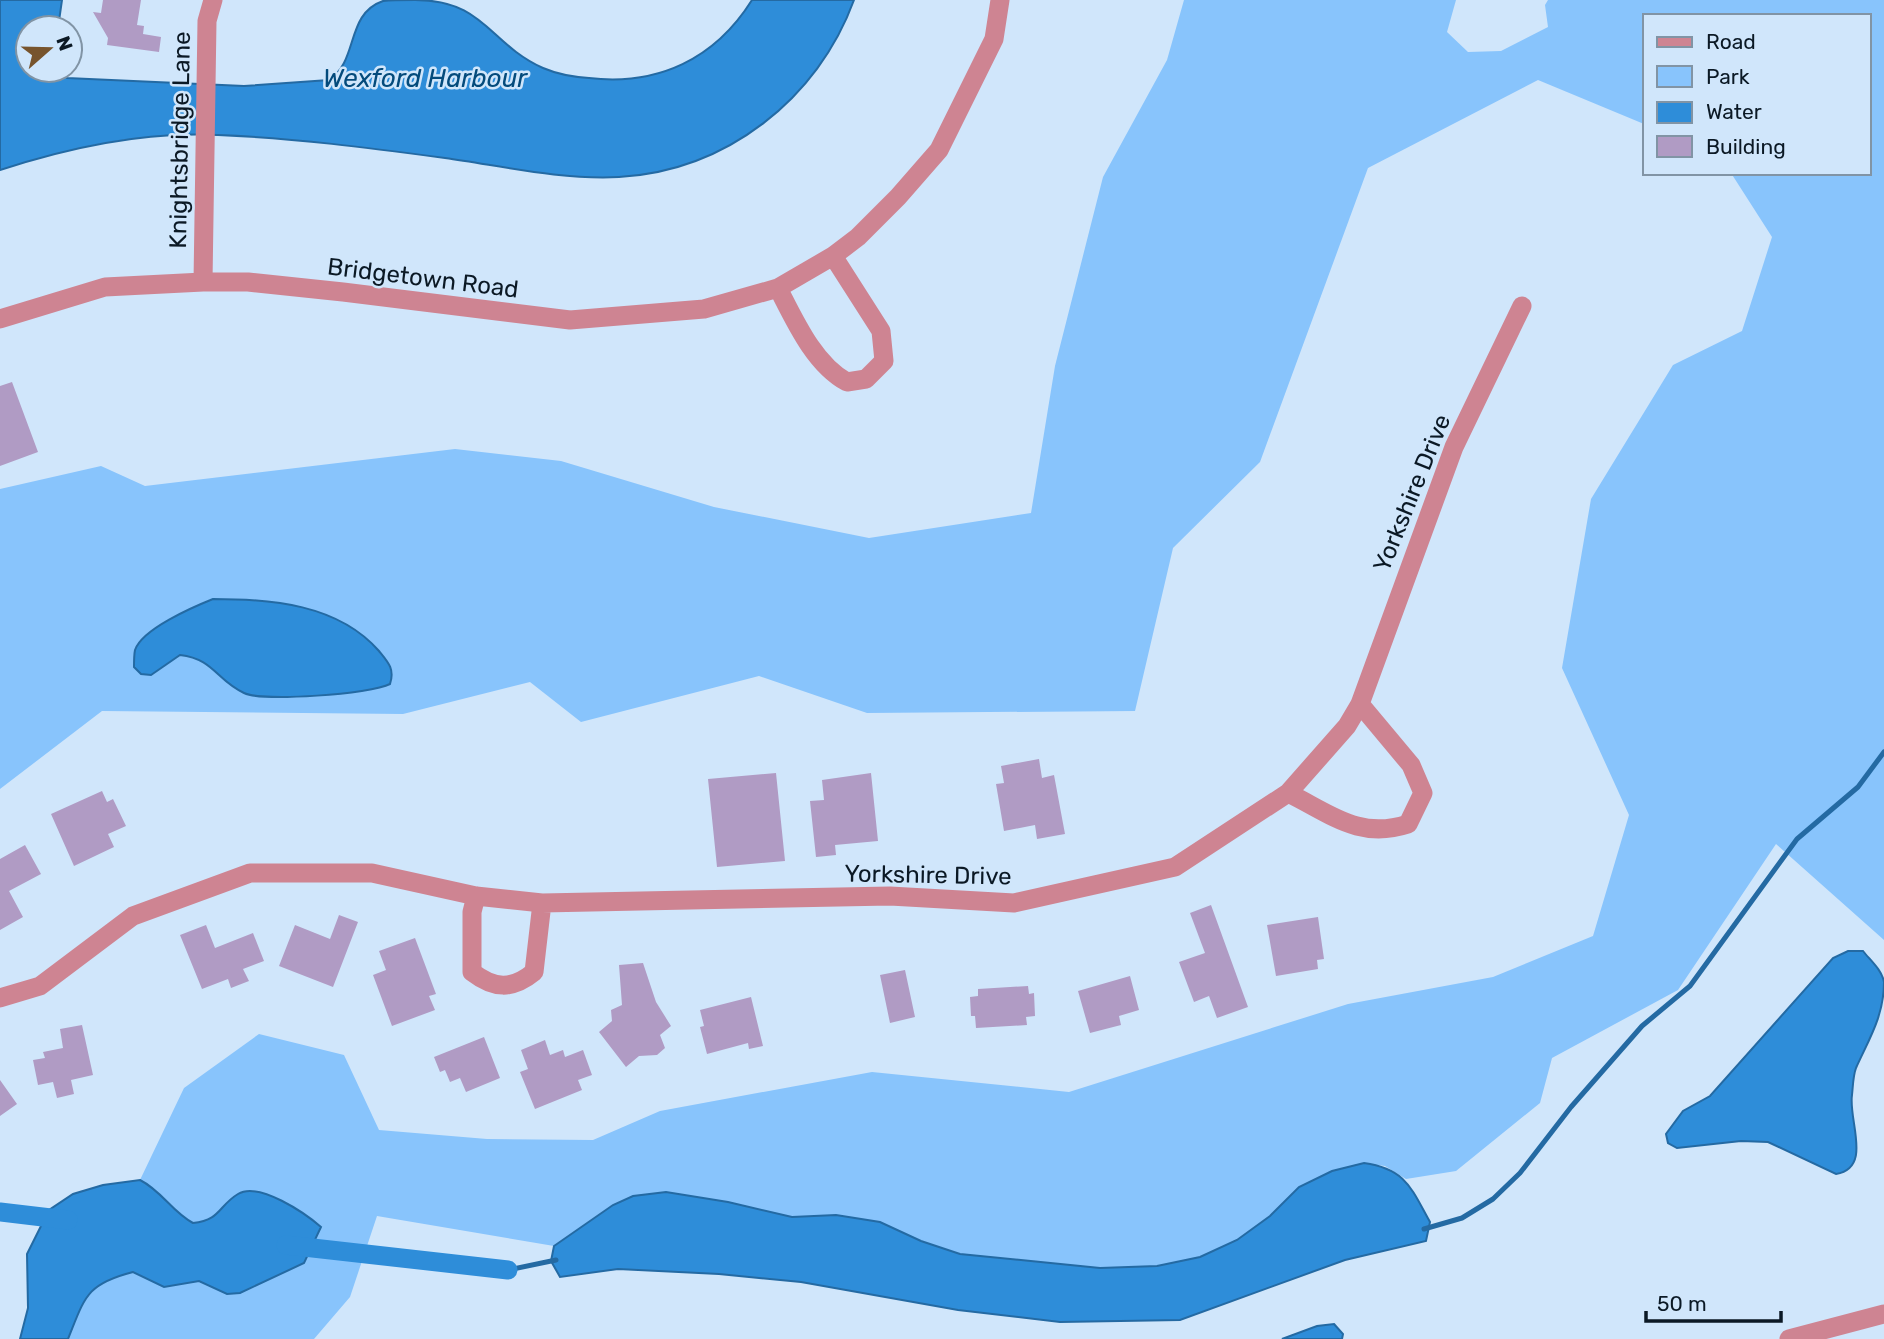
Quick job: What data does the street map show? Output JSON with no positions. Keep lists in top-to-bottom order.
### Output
{
  "streets": {
    "street": ["Knightsbridge Lane", "Bridgetown Road", "Yorkshire Drive"]
  },
  "crossings": [
    ["Knightsbridge Lane", "Bridgetown Road"]
  ],
  "water": ["Wexford Harbour"],
  "legend": [
    "Road",
    "Park",
    "Water",
    "Building"
  ],
  "scale_bar": "50 m",
  "north": "right"
}
